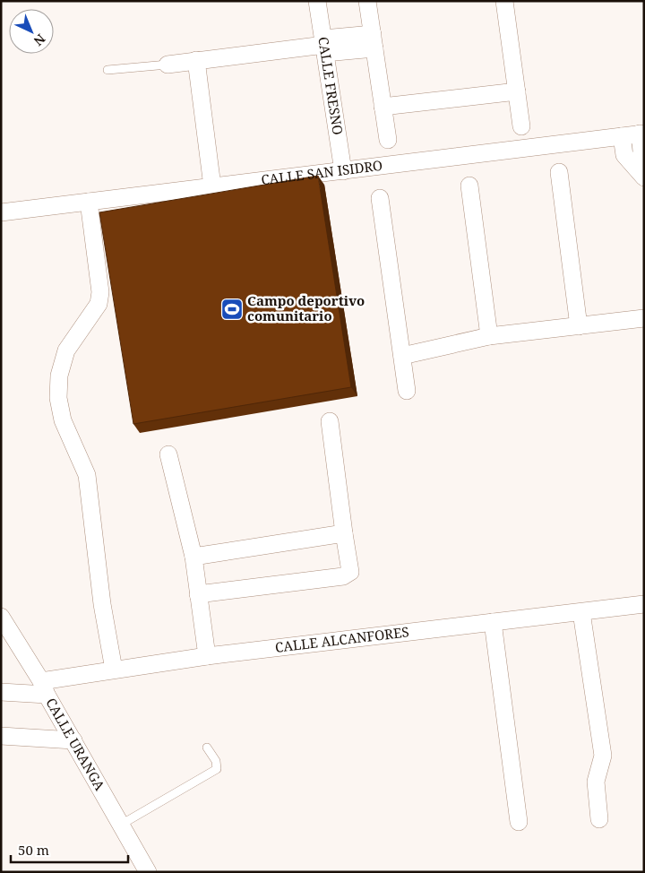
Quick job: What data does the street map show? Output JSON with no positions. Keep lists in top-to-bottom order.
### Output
{
  "streets": {
    "street": [
      "CALLE FRESNO",
      "CALLE SAN ISIDRO",
      "CALLE ALCANFORES",
      "CALLE URANGA"
    ]
  },
  "crossings": [
    ["CALLE FRESNO", "CALLE SAN ISIDRO"],
    ["CALLE ALCANFORES", "CALLE URANGA"]
  ],
  "places": {
    "sports": ["Campo deportivo comunitario"]
  },
  "scale_bar": "50 m",
  "north": "bottom right"
}
